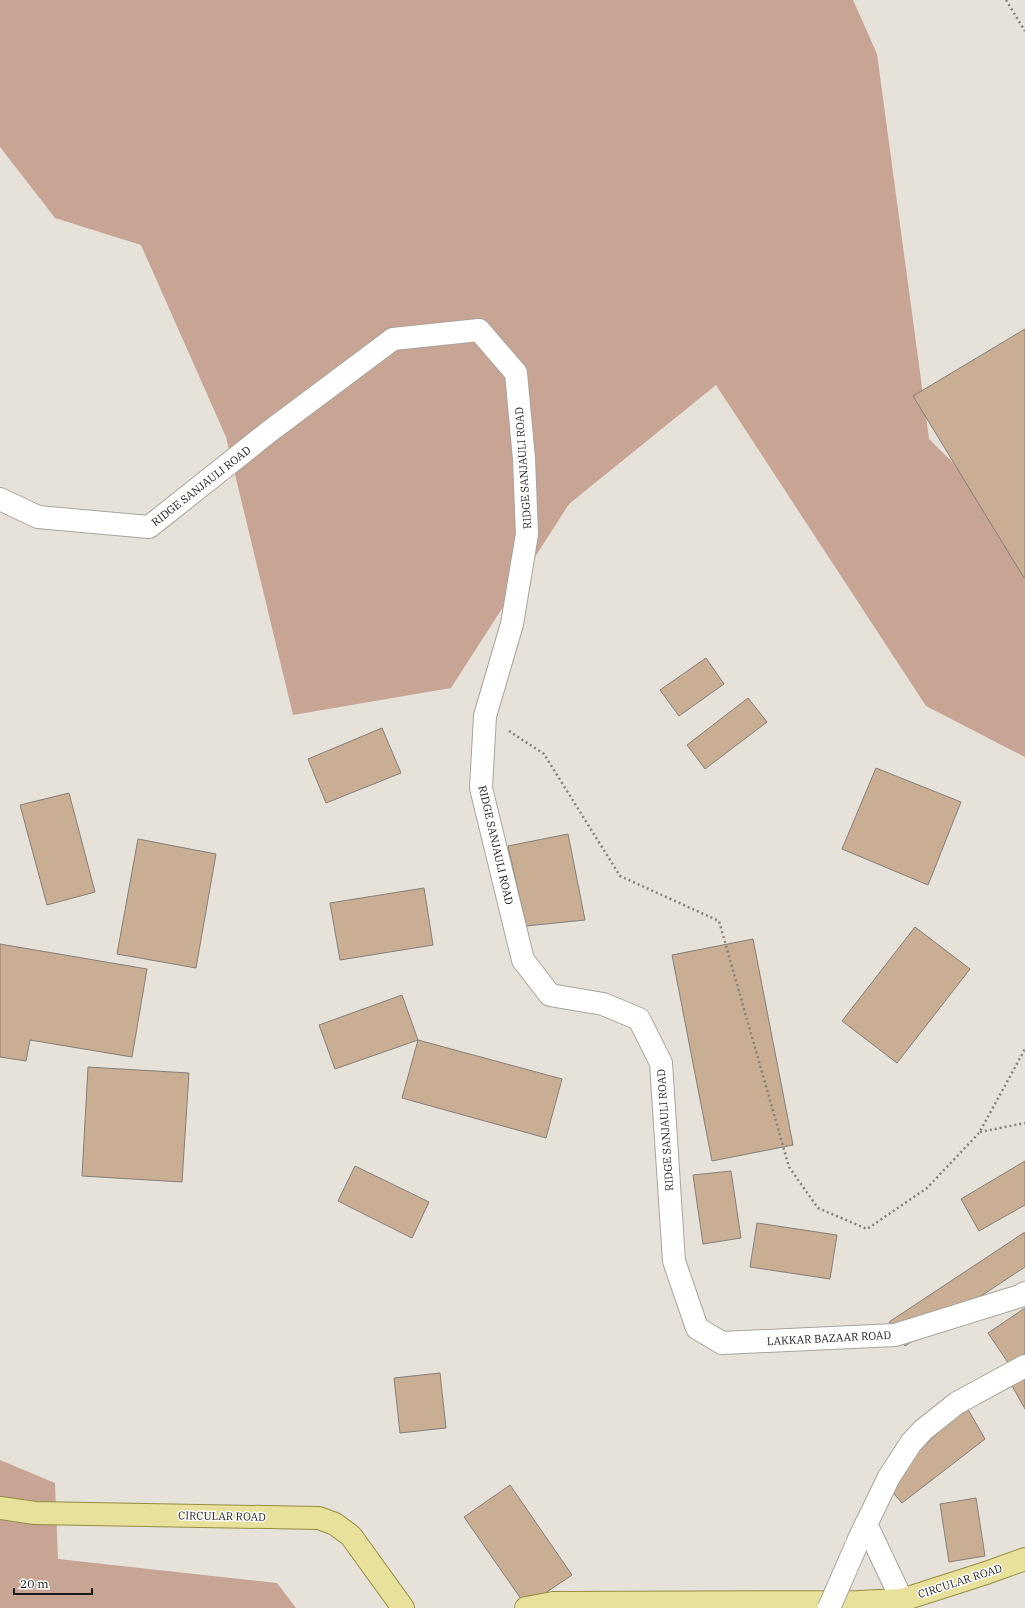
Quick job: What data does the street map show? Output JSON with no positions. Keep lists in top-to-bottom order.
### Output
{
  "streets": {
    "main road": ["CIRCULAR ROAD"],
    "street": ["RIDGE SANJAULI ROAD", "LAKKAR BAZAAR ROAD"]
  },
  "crossings": [
    ["RIDGE SANJAULI ROAD", "LAKKAR BAZAAR ROAD"]
  ],
  "scale_bar": "20 m"
}
